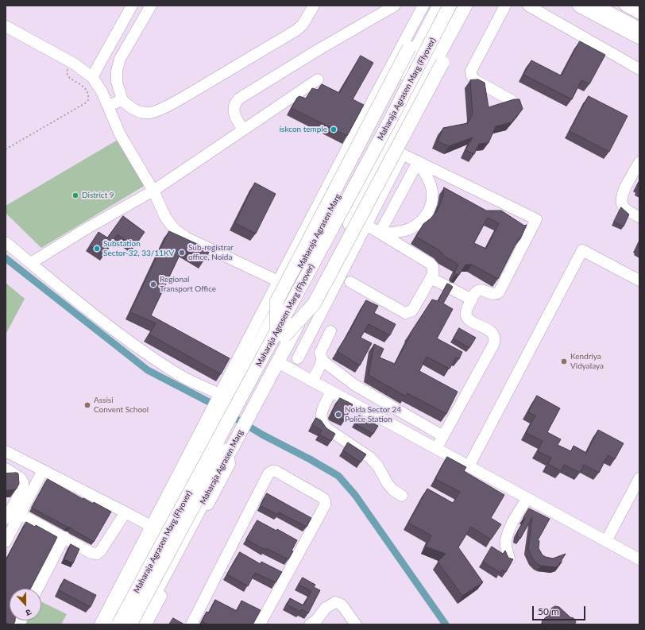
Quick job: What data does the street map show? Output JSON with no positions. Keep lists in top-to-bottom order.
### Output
{
  "streets": {
    "main road": ["Maharaja Agrasen Marg (Flyover)", "Maharaja Agrasen Marg"]
  },
  "places": [
    "iskcon temple",
    "District 9",
    "Substation Sector-32, 33/11KV",
    "Sub-registrar office, Noida",
    "Regional Transport Office",
    "Kendriya Vidyalaya",
    "Assisi Convent School",
    "Noida Sector 24 Police Station"
  ],
  "scale_bar": "50 m",
  "north": "bottom"
}
